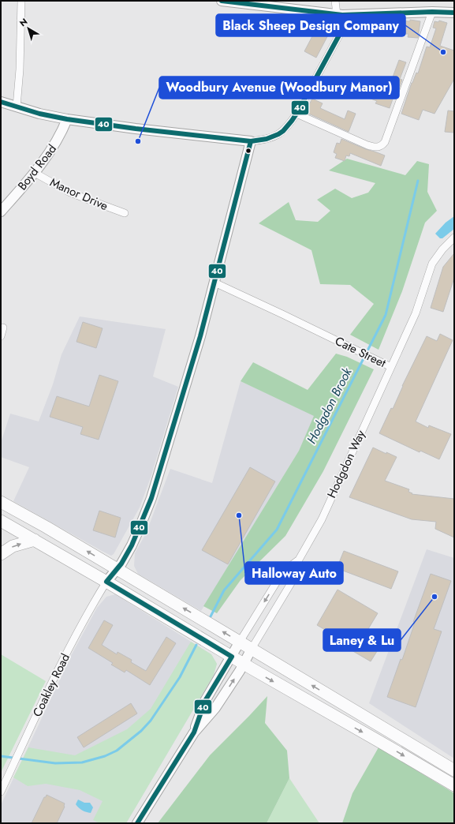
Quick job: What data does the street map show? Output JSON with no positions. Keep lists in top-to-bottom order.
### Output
{
  "streets": {
    "street": [
      "Boyd Road",
      "Manor Drive",
      "Cate Street",
      "Hodgdon Way",
      "Coakley Road"
    ]
  },
  "crossings": [
    ["Boyd Road", "Manor Drive"],
    ["Cate Street", "Hodgdon Way"]
  ],
  "water": ["Hodgdon Brook"],
  "places": [
    "Black Sheep Design Company",
    "Woodbury Avenue (Woodbury Manor)",
    "Halloway Auto",
    "Laney & Lu"
  ],
  "lines": ["transit line 40"],
  "north": "top left"
}
